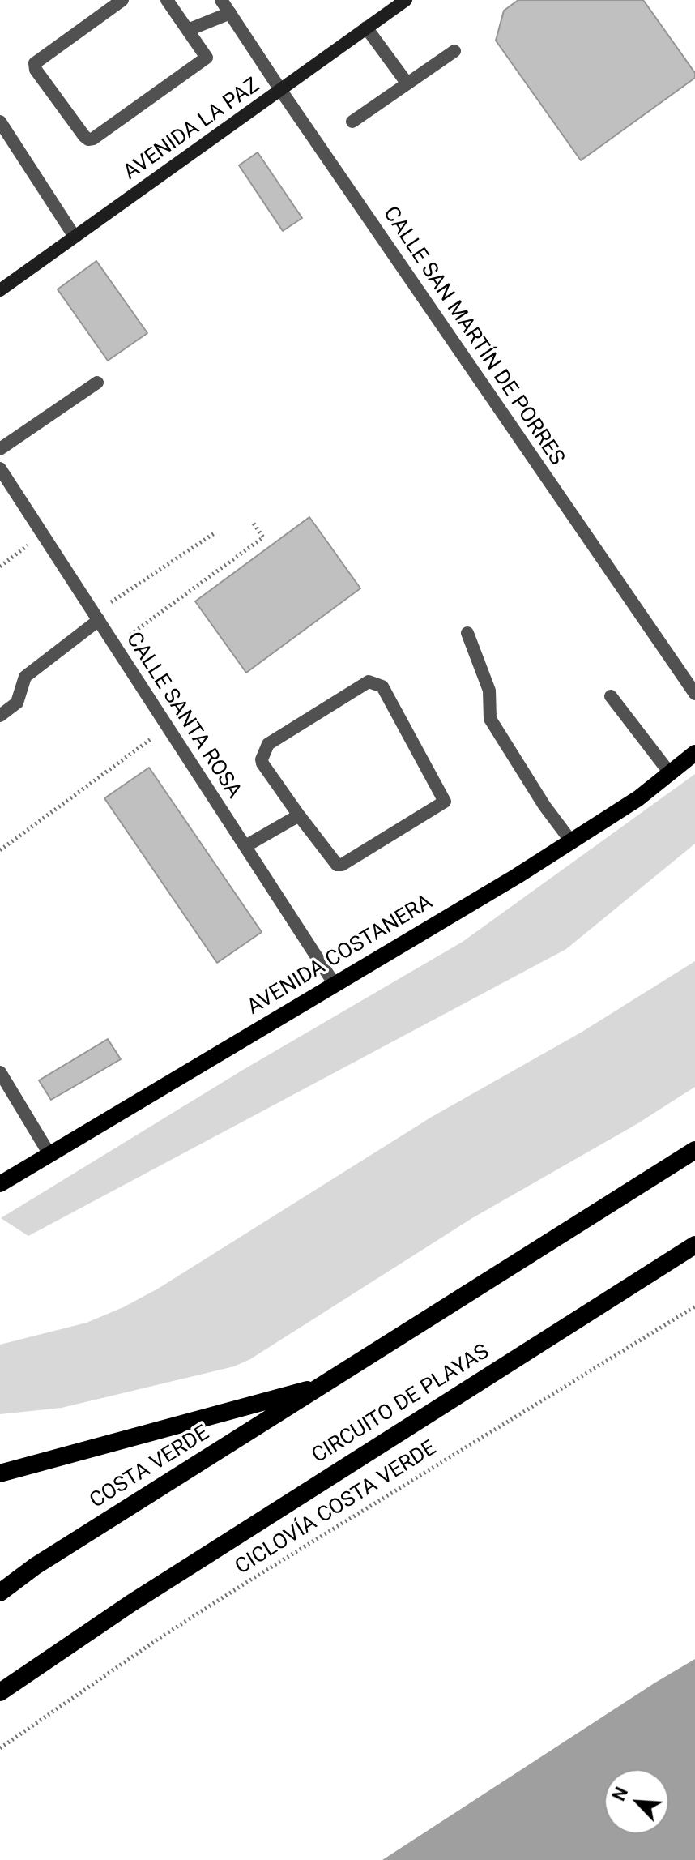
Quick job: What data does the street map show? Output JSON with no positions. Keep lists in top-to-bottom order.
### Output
{
  "streets": {
    "highway": ["CIRCUITO DE PLAYAS", "COSTA VERDE"],
    "main road": ["AVENIDA LA PAZ", "AVENIDA COSTANERA"],
    "street": ["CALLE SAN MARTÍN DE PORRES", "CALLE SANTA ROSA"],
    "path": ["CICLOVÍA COSTA VERDE"]
  },
  "crossings": [
    ["AVENIDA LA PAZ", "CALLE SAN MARTÍN DE PORRES"],
    ["CALLE SANTA ROSA", "AVENIDA COSTANERA"]
  ],
  "north": "top left"
}
